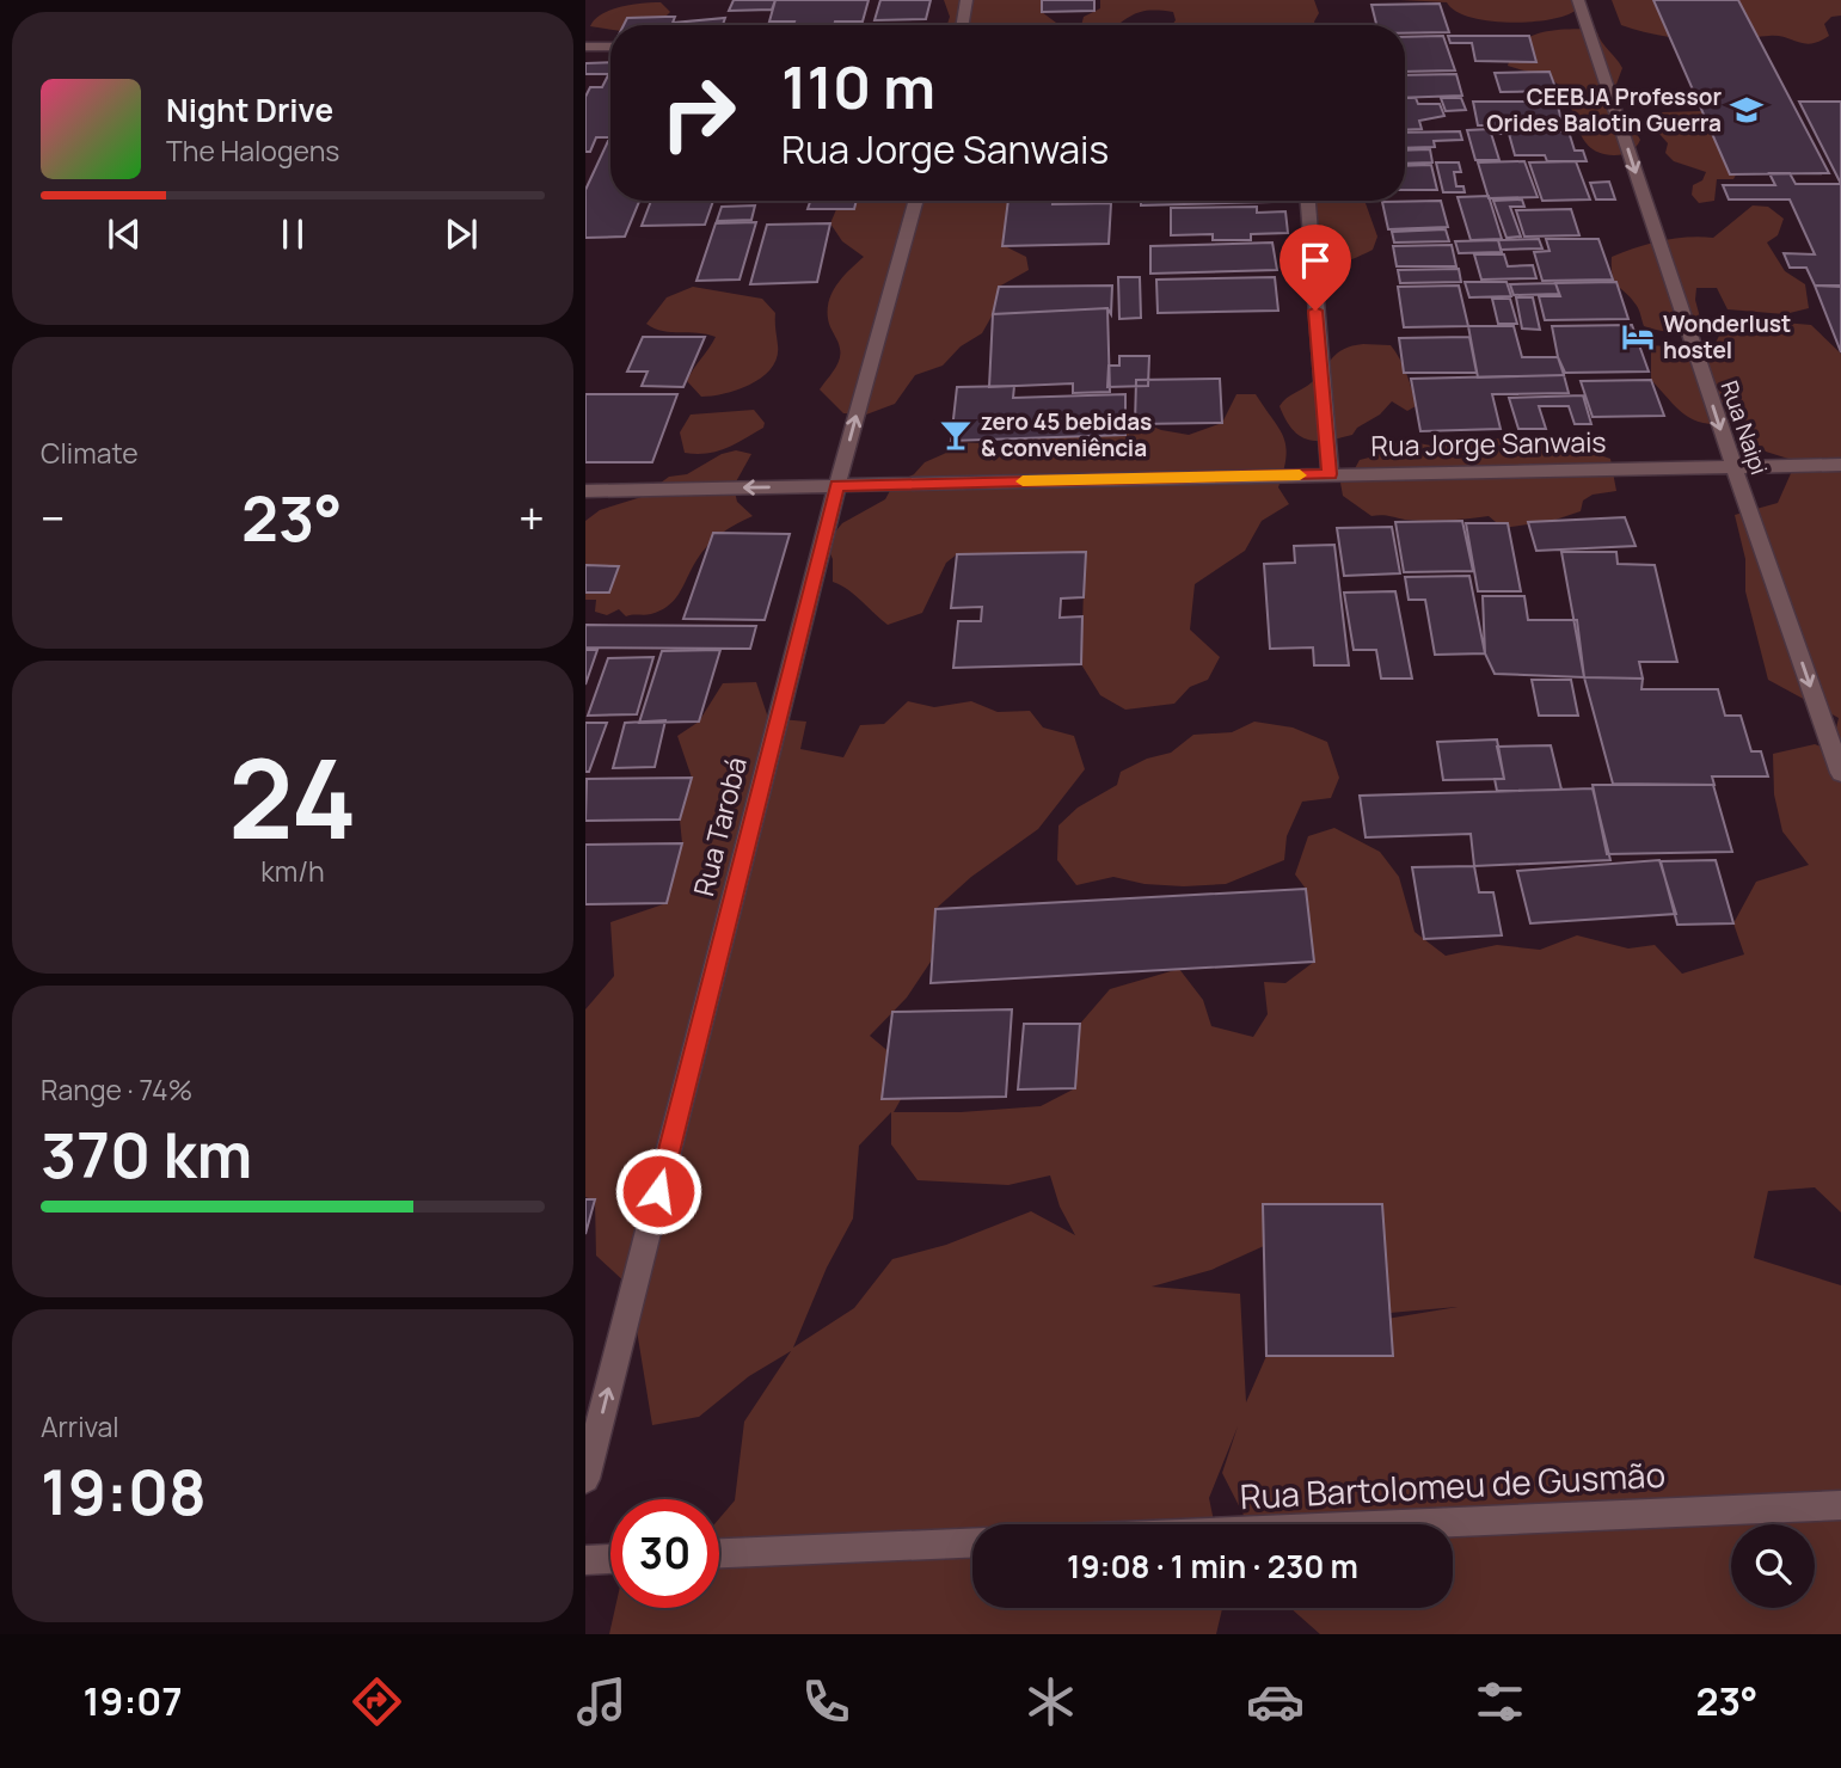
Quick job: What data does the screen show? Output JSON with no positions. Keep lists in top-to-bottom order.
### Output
{
  "streets": {
    "street": [
      "Rua Naipi",
      "Rua Jorge Sanwais",
      "Rua Tarobá",
      "Rua Bartolomeu de Gusmão"
    ]
  },
  "crossings": [
    ["Rua Naipi", "Rua Jorge Sanwais"],
    ["Rua Jorge Sanwais", "Rua Tarobá"]
  ],
  "one_way": ["Rua Naipi", "Rua Tarobá"],
  "places": {
    "school or university": ["CEEBJA Professor Orides Balotin Guerra"],
    "hotel": ["Wonderlust hostel"],
    "bar": ["zero 45 bebidas & conveniência"]
  },
  "page": {
    "turn": ["110 m", "Rua Jorge Sanwais"],
    "song": ["Night Drive", "The Halogens"],
    "tile": [
      "Climate",
      ["24", "km/h"],
      ["Range · 74%", "370 km"],
      ["Arrival", "19:08"]
    ],
    "heat": ["−", "23°", "+"],
    "limit": "30",
    "trip": "19:08 · 1 min · 230 m",
    "tabs": ["19:07", "23°"]
  }
}
